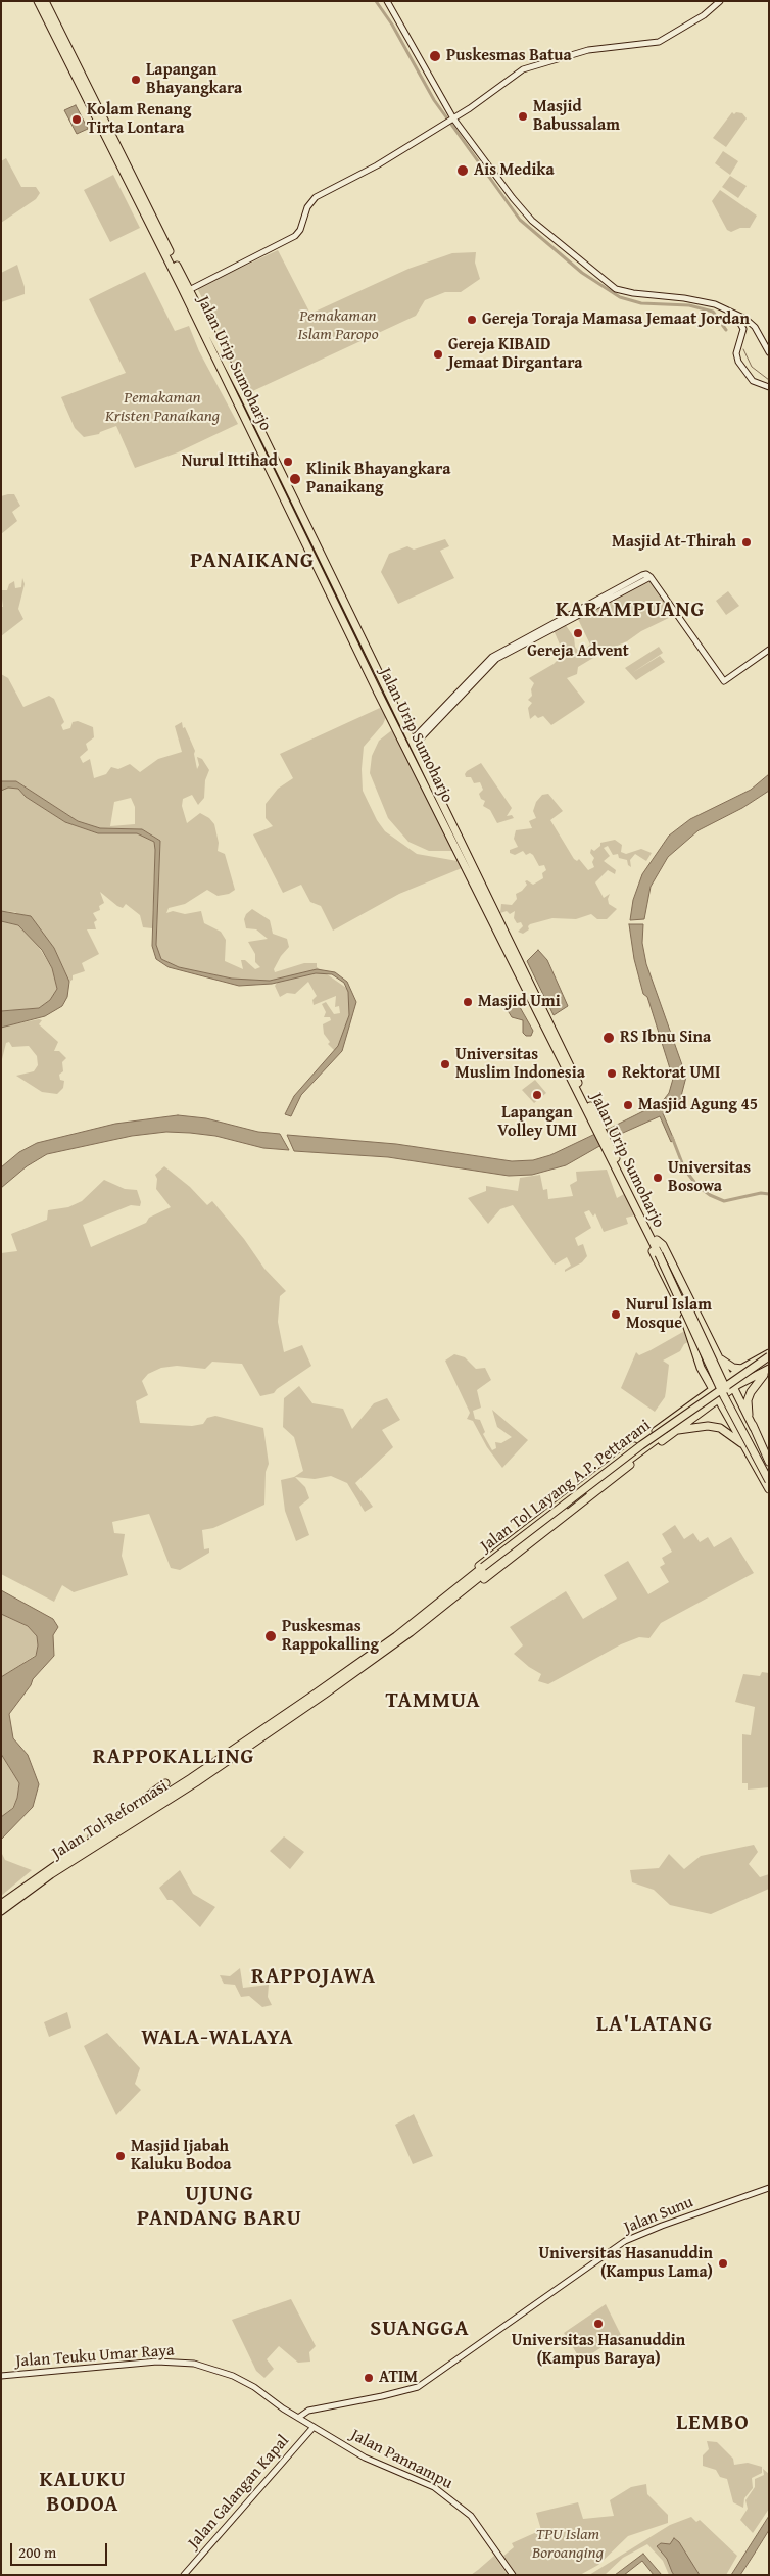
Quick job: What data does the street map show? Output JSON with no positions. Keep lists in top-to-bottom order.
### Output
{
  "streets": {
    "highway": ["Jalan Urip Sumoharjo", "Jalan Tol Layang A.P. Pettarani", "Jalan Tol Reformasi"],
    "main road": [
      "Jalan Sunu",
      "Jalan Teuku Umar Raya",
      "Jalan Pannampu",
      "Jalan Galangan Kapal"
    ]
  },
  "crossings": [
    ["Jalan Tol Layang A.P. Pettarani", "Jalan Tol Reformasi"],
    ["Jalan Sunu", "Jalan Teuku Umar Raya"],
    ["Jalan Sunu", "Jalan Pannampu"],
    ["Jalan Teuku Umar Raya", "Jalan Pannampu"],
    ["Jalan Pannampu", "Jalan Galangan Kapal"]
  ],
  "districts": [
    "PANAIKANG",
    "KARAMPUANG",
    "TAMMUA",
    "RAPPOKALLING",
    "RAPPOJAWA",
    "LA'LATANG",
    "WALA-WALAYA",
    "UJUNG PANDANG BARU",
    "SUANGGA",
    "LEMBO",
    "KALUKU BODOA"
  ],
  "parks": ["Pemakaman Islam Paropo", "Pemakaman Kristen Panaikang", "TPU Islam Boroanging"],
  "places": [
    "Puskesmas Batua",
    "Lapangan Bhayangkara",
    "Masjid Babussalam",
    "Kolam Renang Tirta Lontara",
    "Ais Medika",
    "Gereja Toraja Mamasa Jemaat Jordan",
    "Gereja KIBAID Jemaat Dirgantara",
    "Nurul Ittihad",
    "Klinik Bhayangkara Panaikang",
    "Masjid At-Thirah",
    "Gereja Advent",
    "Masjid Umi",
    "RS Ibnu Sina",
    "Universitas Muslim Indonesia",
    "Rektorat UMI",
    "Lapangan Volley UMI",
    "Masjid Agung 45",
    "Universitas Bosowa",
    "Nurul Islam Mosque",
    "Puskesmas Rappokalling",
    "Masjid Ijabah Kaluku Bodoa",
    "Universitas Hasanuddin (Kampus Lama)",
    "Universitas Hasanuddin (Kampus Baraya)",
    "ATIM"
  ],
  "scale_bar": "200 m"
}
